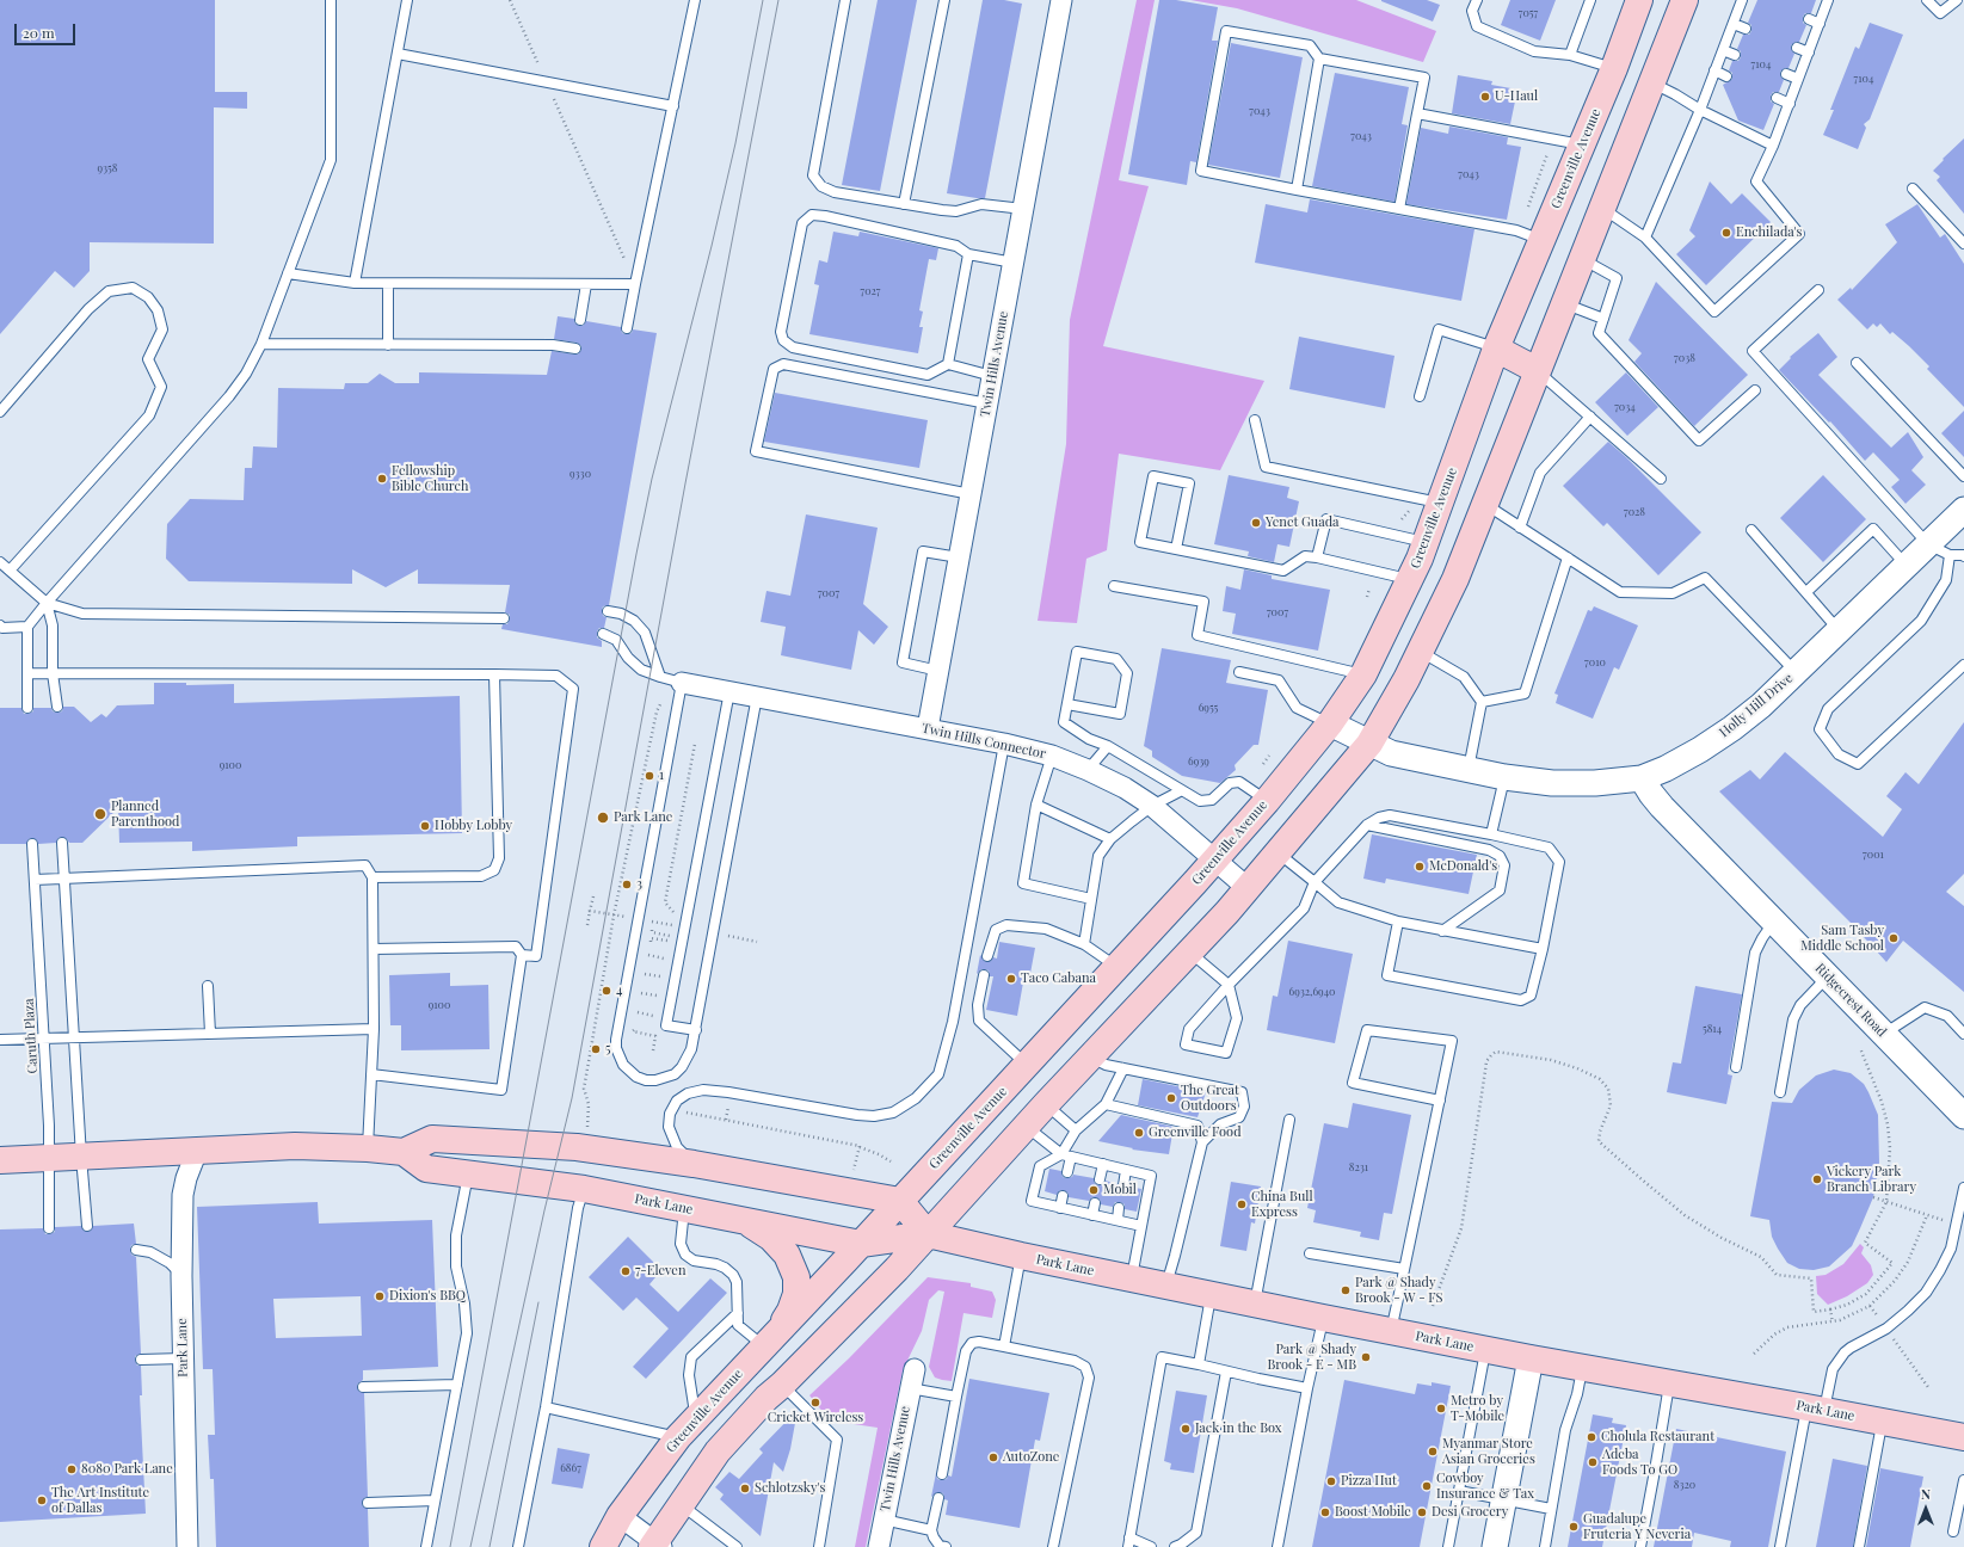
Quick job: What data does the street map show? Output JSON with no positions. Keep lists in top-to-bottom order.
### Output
{
  "streets": {
    "main road": ["Greenville Avenue", "Park Lane"],
    "street": [
      "Twin Hills Avenue",
      "Holly Hill Drive",
      "Twin Hills Connector",
      "Ridgecrest Road"
    ],
    "lane": ["Caruth Plaza"]
  },
  "crossings": [
    ["Greenville Avenue", "Holly Hill Drive"],
    ["Greenville Avenue", "Twin Hills Connector"],
    ["Greenville Avenue", "Park Lane"],
    ["Twin Hills Avenue", "Twin Hills Connector"],
    ["Holly Hill Drive", "Ridgecrest Road"]
  ],
  "places": [
    "U-Haul",
    "Enchilada's",
    "Fellowship Bible Church",
    "Yenet Guada",
    "1",
    "Planned Parenthood",
    "Park Lane",
    "Hobby Lobby",
    "McDonald's",
    "3",
    "Sam Tasby Middle School",
    "Taco Cabana",
    "4",
    "5",
    "The Great Outdoors",
    "Greenville Food",
    "Vickery Park Branch Library",
    "Mobil",
    "China Bull Express",
    "7-Eleven",
    "Park @ Shady Brook - W - FS",
    "Dixion's BBQ",
    "Park @ Shady Brook - E - MB",
    "Cricket Wireless",
    "Metro by T-Mobile",
    "Jack in the Box",
    "Cholula Restaurant",
    "Myanmar Store Asian Groceries",
    "AutoZone",
    "Adeba Foods To GO",
    "8080 Park Lane",
    "Pizza Hut",
    "Cowboy Insurance & Tax",
    "Schlotzsky's",
    "The Art Institute of Dallas",
    "Boost Mobile",
    "Desi Grocery",
    "Guadalupe Fruteria Y Neveria"
  ],
  "house_numbers": [
    "7057",
    "7104",
    "7104",
    "7043",
    "7043",
    "9358",
    "7043",
    "7027",
    "7038",
    "7034",
    "9330",
    "7028",
    "7007",
    "7007",
    "7010",
    "6955",
    "6939",
    "9100",
    "7001",
    "6932,6940",
    "9100",
    "5814",
    "8231",
    "6867",
    "8320"
  ],
  "scale_bar": "20 m",
  "north": "top"
}
